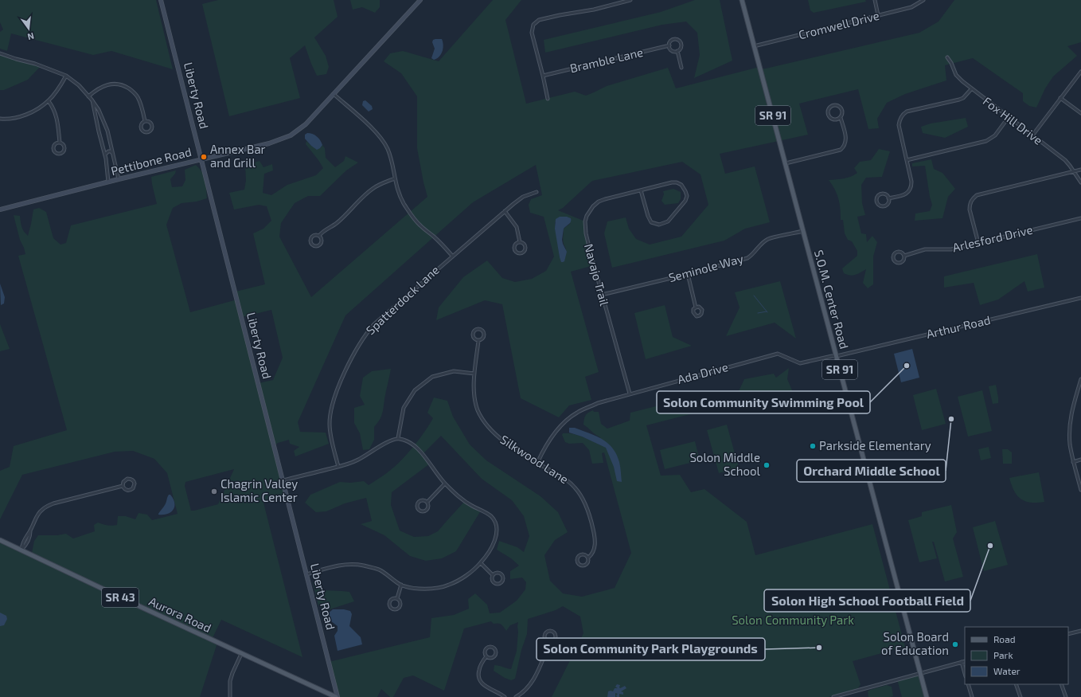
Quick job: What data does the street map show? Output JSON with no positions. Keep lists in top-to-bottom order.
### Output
{
  "streets": {
    "main road": [
      "SR 91",
      "S.O.M. Center Road",
      "SR 43",
      "Aurora Road"
    ],
    "street": [
      "Cromwell Drive",
      "Bramble Lane",
      "Liberty Road",
      "Fox Hill Drive",
      "Pettibone Road",
      "Arlesford Drive",
      "Seminole Way",
      "Navajo Trail",
      "Spatterdock Lane",
      "Arthur Road",
      "Ada Drive",
      "Silkwood Lane"
    ]
  },
  "crossings": [
    ["Cromwell Drive", "S.O.M. Center Road"],
    ["Liberty Road", "Pettibone Road"],
    ["Liberty Road", "Aurora Road"],
    ["Seminole Way", "Navajo Trail"],
    ["Seminole Way", "S.O.M. Center Road"],
    ["Navajo Trail", "Ada Drive"],
    ["S.O.M. Center Road", "Arthur Road"],
    ["S.O.M. Center Road", "Ada Drive"],
    ["Arthur Road", "Ada Drive"],
    ["Ada Drive", "Silkwood Lane"]
  ],
  "parks": ["Solon Community Park"],
  "places": [
    "Annex Bar and Grill",
    "Solon Community Swimming Pool",
    "Orchard Middle School",
    "Parkside Elementary",
    "Solon Middle School",
    "Chagrin Valley Islamic Center",
    "Solon High School Football Field",
    "Solon Board of Education",
    "Solon Community Park Playgrounds"
  ],
  "legend": ["Road", "Park", "Water"],
  "north": "bottom"
}
